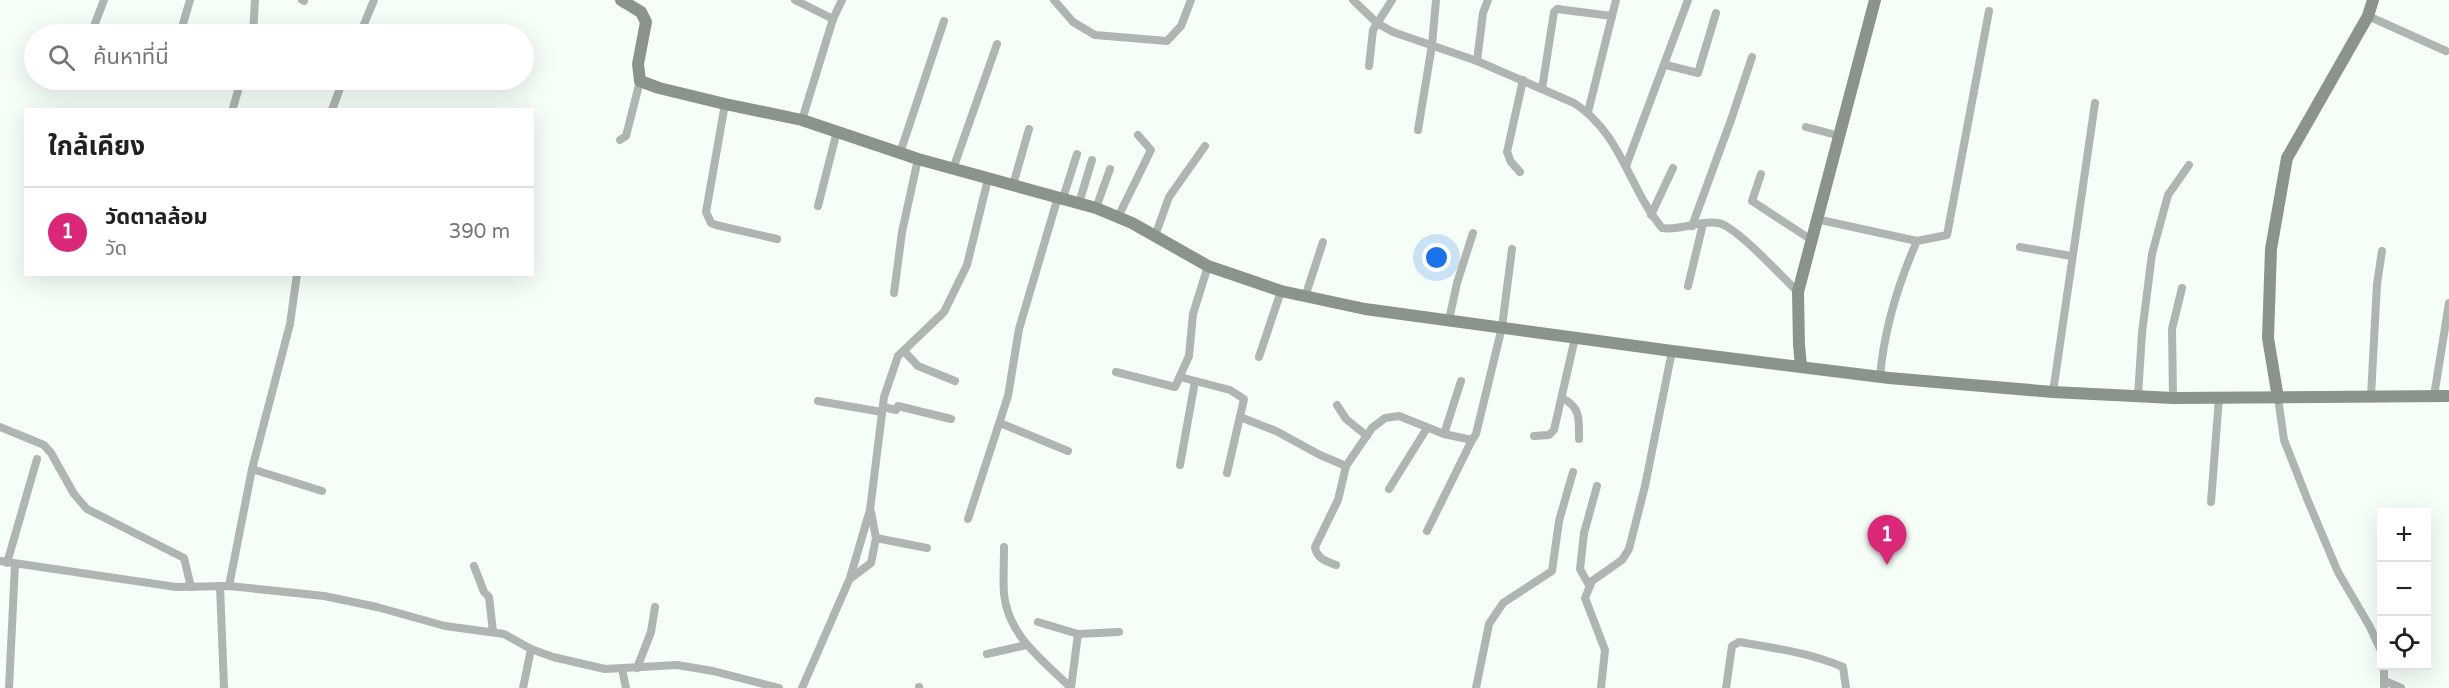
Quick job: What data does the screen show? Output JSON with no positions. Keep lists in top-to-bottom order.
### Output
{
  "page": {
    "search": "ค้นหาที่นี่",
    "heading": "ใกล้เคียง",
    "list": [
      {
        "mark": "1",
        "name": "วัดตาลล้อม",
        "note": "วัด",
        "value": "390 m"
      }
    ],
    "map_buttons": ["+", "−"],
    "pins": "1"
  }
}
